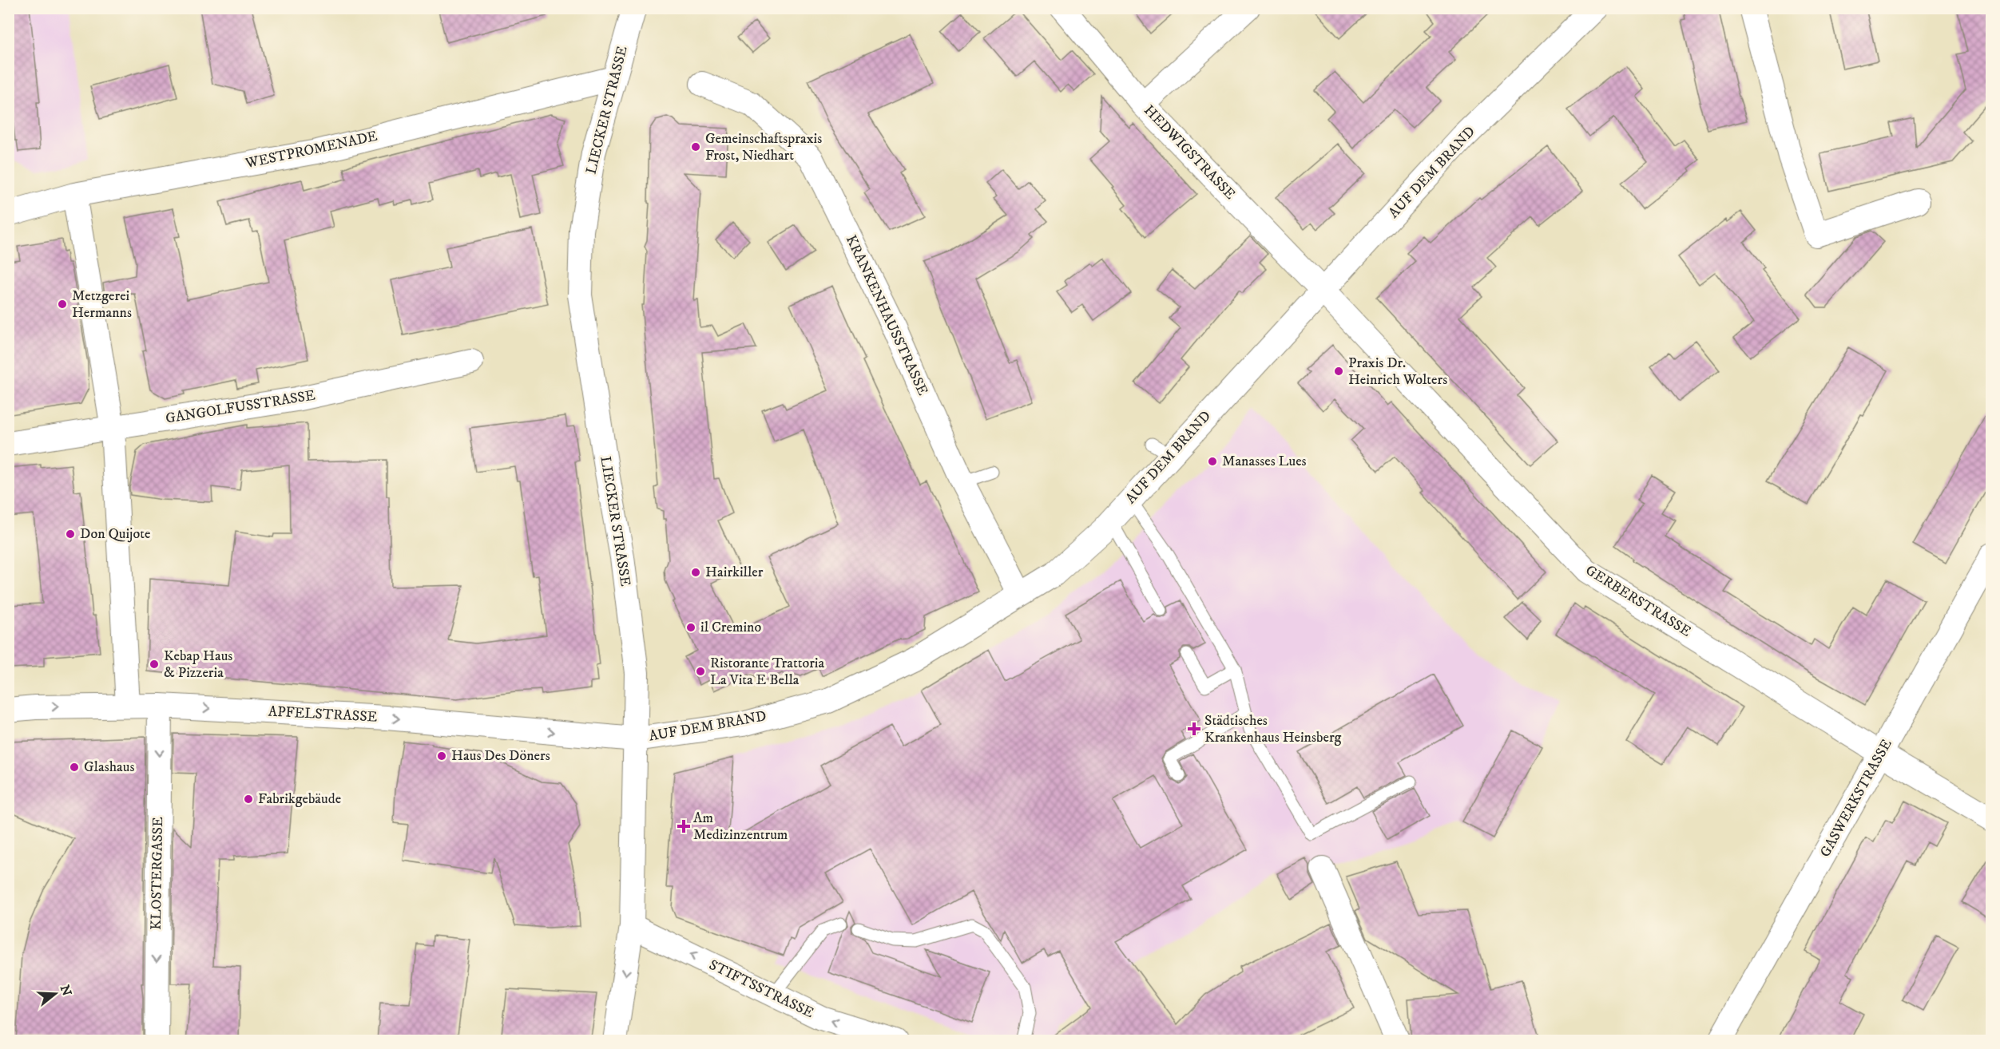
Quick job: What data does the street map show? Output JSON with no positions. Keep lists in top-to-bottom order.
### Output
{
  "streets": {
    "street": [
      "LIECKER STRASSE",
      "WESTPROMENADE",
      "HEDWIGSTRASSE",
      "AUF DEM BRAND",
      "KRANKENHAUSSTRASSE",
      "GANGOLFUSSTRASSE",
      "GERBERSTRASSE",
      "APFELSTRASSE",
      "GASWERKSTRASSE",
      "KLOSTERGASSE",
      "STIFTSSTRASSE"
    ]
  },
  "crossings": [
    ["LIECKER STRASSE", "WESTPROMENADE"],
    ["LIECKER STRASSE", "AUF DEM BRAND"],
    ["LIECKER STRASSE", "APFELSTRASSE"],
    ["LIECKER STRASSE", "STIFTSSTRASSE"],
    ["HEDWIGSTRASSE", "AUF DEM BRAND"],
    ["HEDWIGSTRASSE", "GERBERSTRASSE"],
    ["AUF DEM BRAND", "KRANKENHAUSSTRASSE"],
    ["AUF DEM BRAND", "GERBERSTRASSE"],
    ["AUF DEM BRAND", "APFELSTRASSE"],
    ["GERBERSTRASSE", "GASWERKSTRASSE"],
    ["APFELSTRASSE", "KLOSTERGASSE"]
  ],
  "one_way": ["APFELSTRASSE", "KLOSTERGASSE", "STIFTSSTRASSE"],
  "places": {
    "other": [
      "Gemeinschaftspraxis Frost, Niedhart",
      "Metzgerei Hermanns",
      "Praxis Dr. Heinrich Wolters",
      "Manasses Lues",
      "Don Quijote",
      "Hairkiller",
      "il Cremino",
      "Kebap Haus & Pizzeria",
      "Ristorante Trattoria La Vita E Bella",
      "Haus Des Döners",
      "Glashaus",
      "Fabrikgebäude"
    ],
    "health": ["Städtisches Krankenhaus Heinsberg", "Am Medizinzentrum"]
  },
  "north": "right"
}
